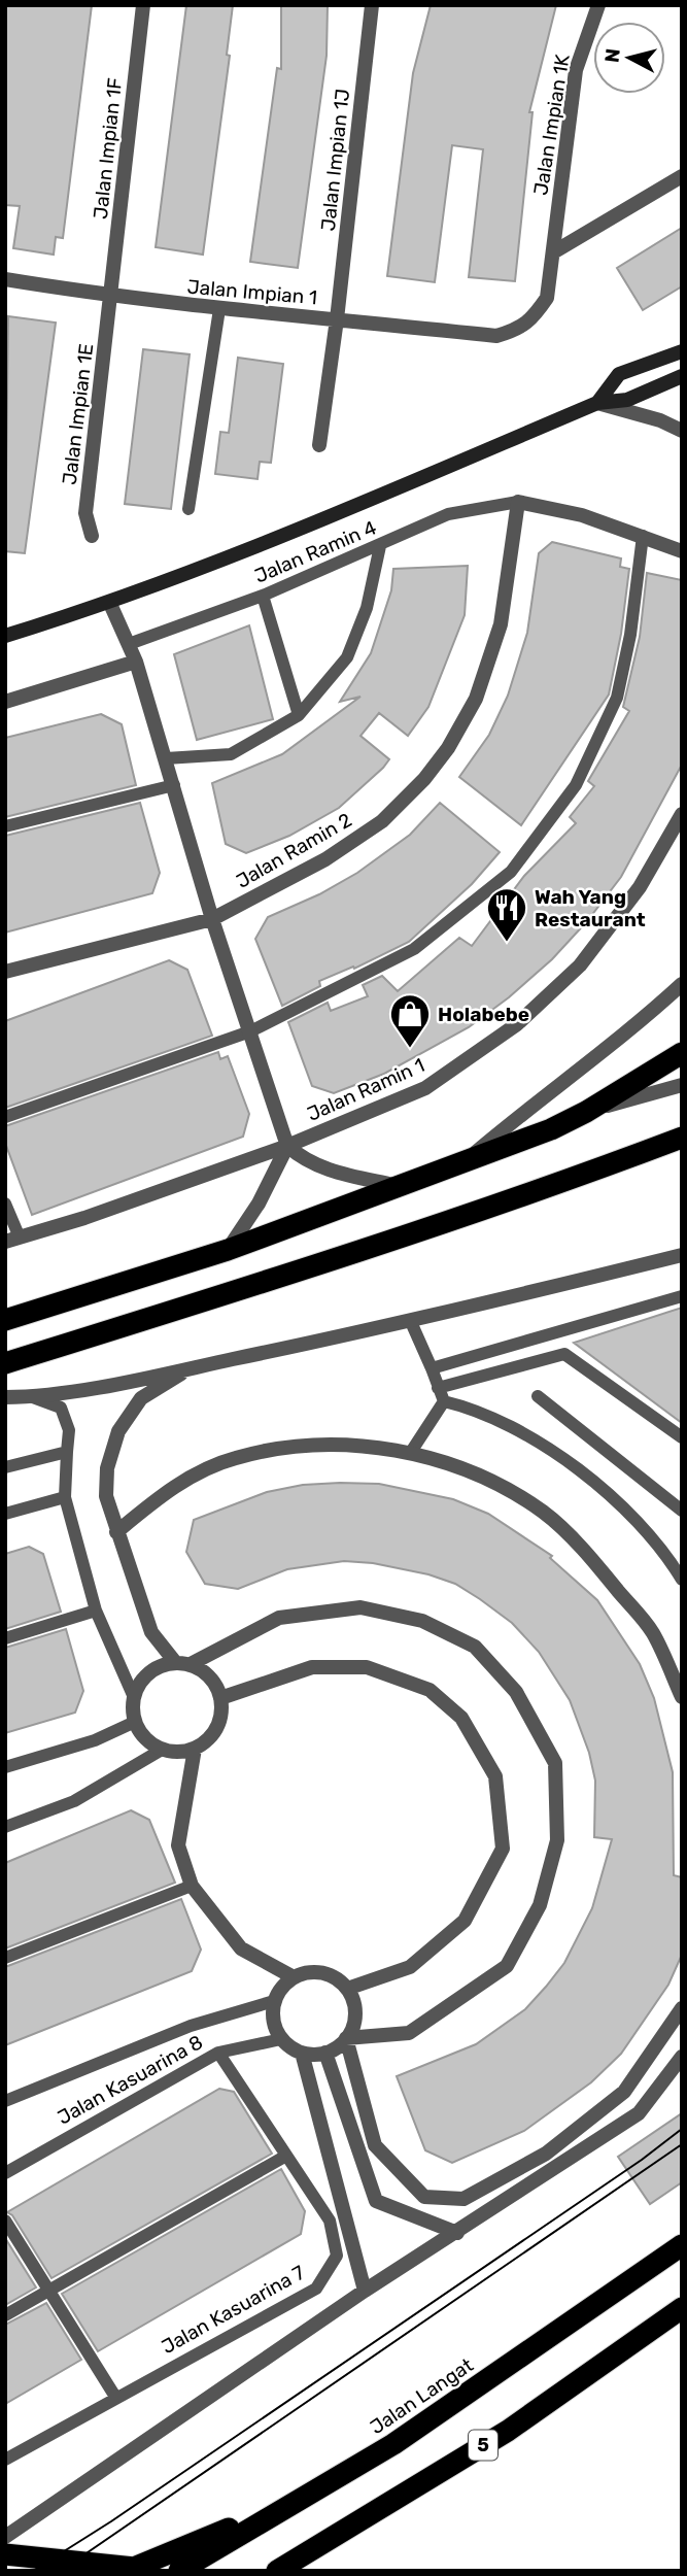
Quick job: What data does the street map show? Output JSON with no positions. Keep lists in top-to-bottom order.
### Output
{
  "streets": {
    "highway": ["Jalan Langat", "5"],
    "street": [
      "Jalan Impian 1K",
      "Jalan Impian 1F",
      "Jalan Impian 1J",
      "Jalan Impian 1",
      "Jalan Impian 1E",
      "Jalan Ramin 2",
      "Jalan Ramin 1"
    ],
    "lane": ["Jalan Ramin 4", "Jalan Kasuarina 8", "Jalan Kasuarina 7"]
  },
  "crossings": [
    ["Jalan Impian 1K", "Jalan Impian 1"],
    ["Jalan Impian 1F", "Jalan Impian 1"],
    ["Jalan Impian 1F", "Jalan Impian 1E"],
    ["Jalan Impian 1J", "Jalan Impian 1"],
    ["Jalan Impian 1", "Jalan Impian 1E"],
    ["Jalan Ramin 4", "Jalan Ramin 2"],
    ["Jalan Kasuarina 8", "Jalan Kasuarina 7"]
  ],
  "places": {
    "restaurant": ["Wah Yang Restaurant"],
    "shop": ["Holabebe"]
  },
  "north": "left"
}
